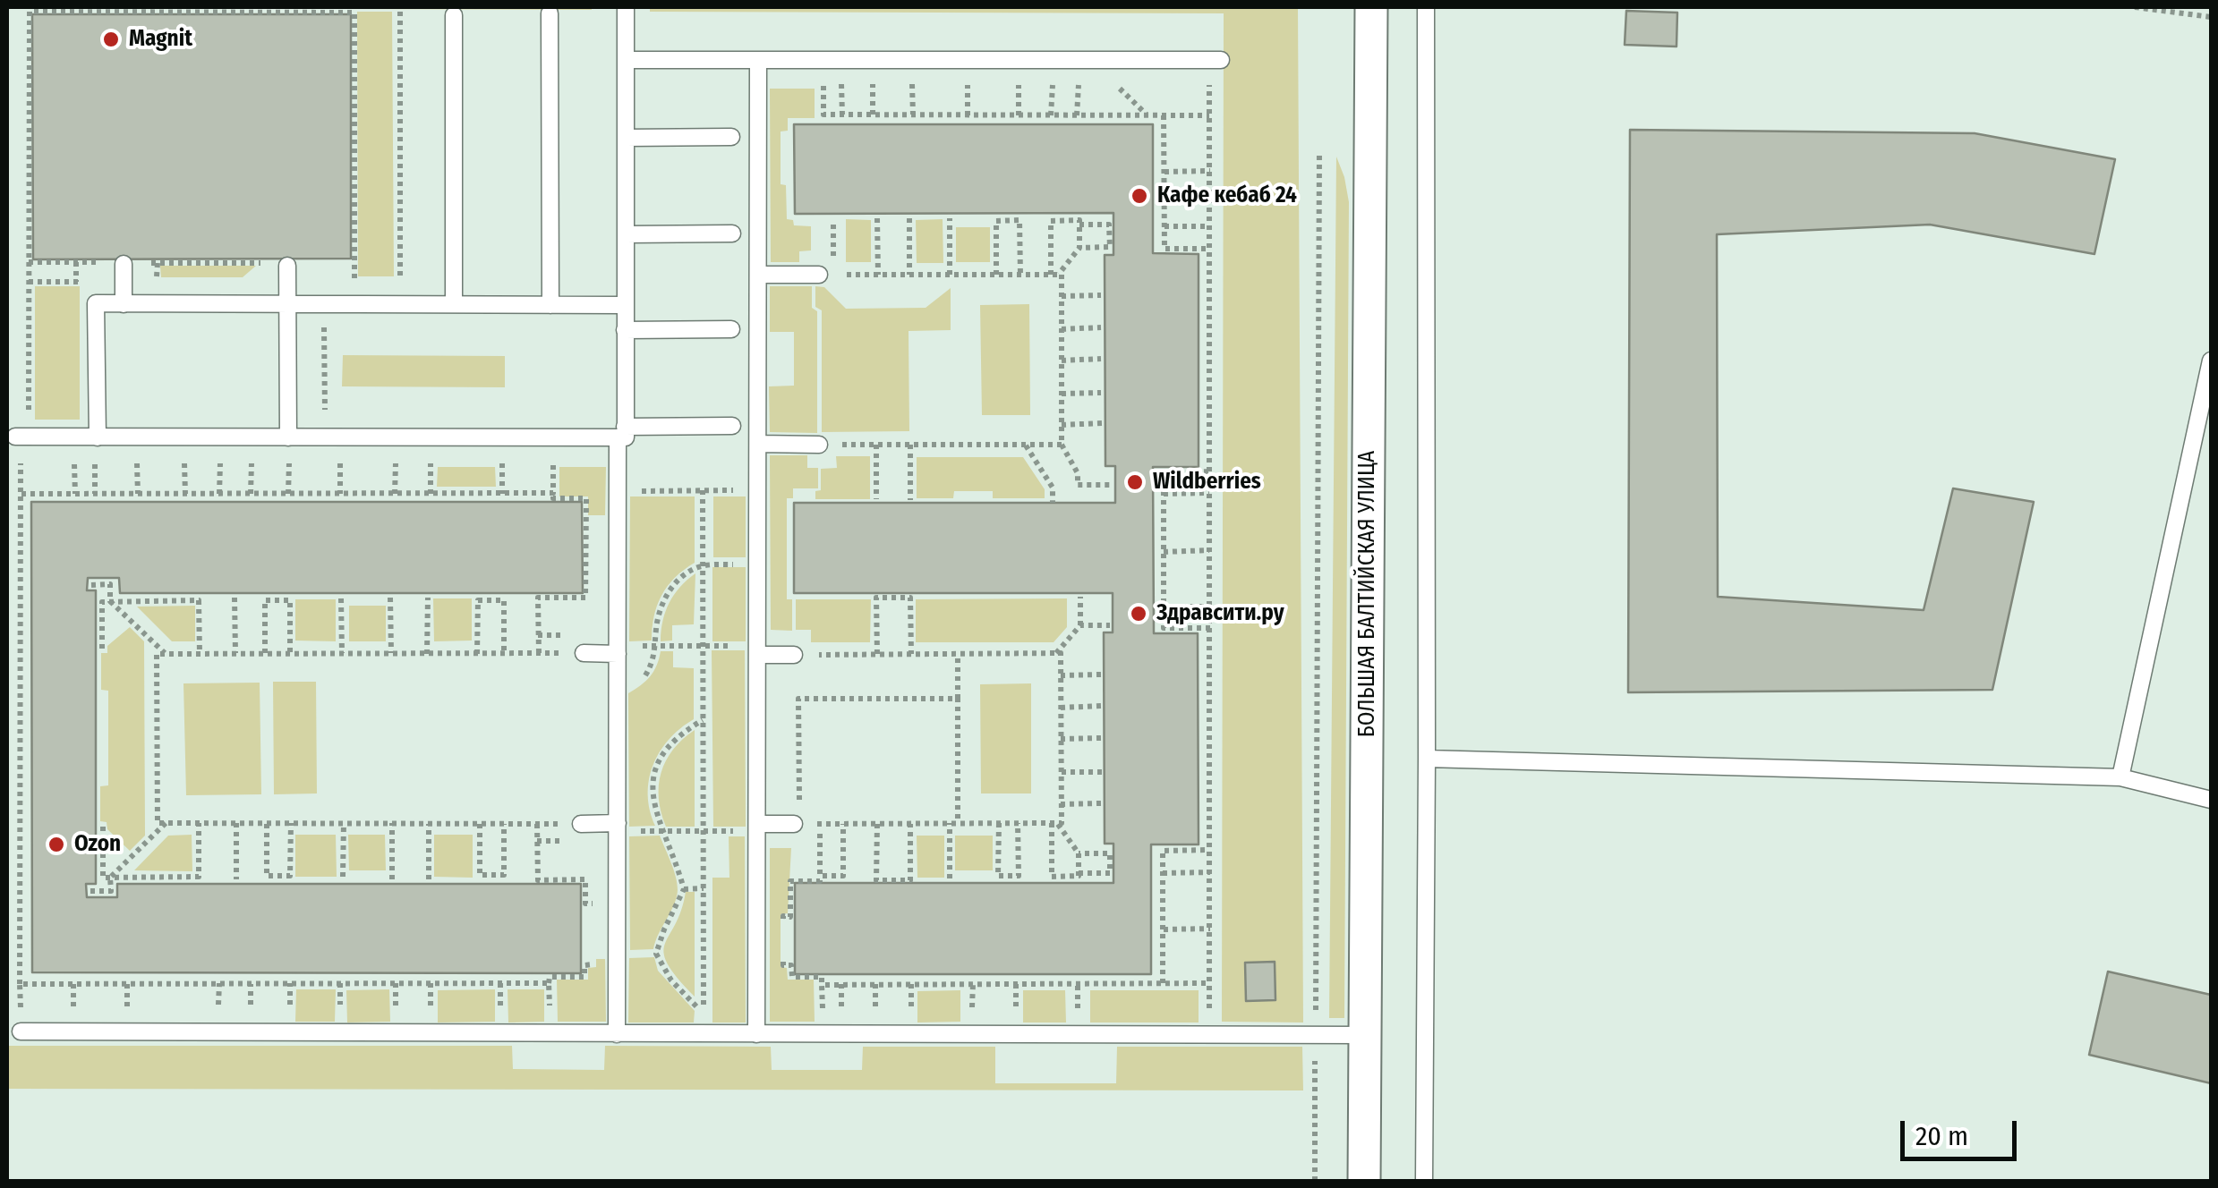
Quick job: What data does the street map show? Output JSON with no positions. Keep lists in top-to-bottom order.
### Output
{
  "streets": {
    "street": ["БОЛЬШАЯ БАЛТИЙСКАЯ УЛИЦА"]
  },
  "places": [
    "Magnit",
    "Кафе кебаб 24",
    "Wildberries",
    "Здравсити.ру",
    "Ozon"
  ],
  "scale_bar": "20 m"
}
